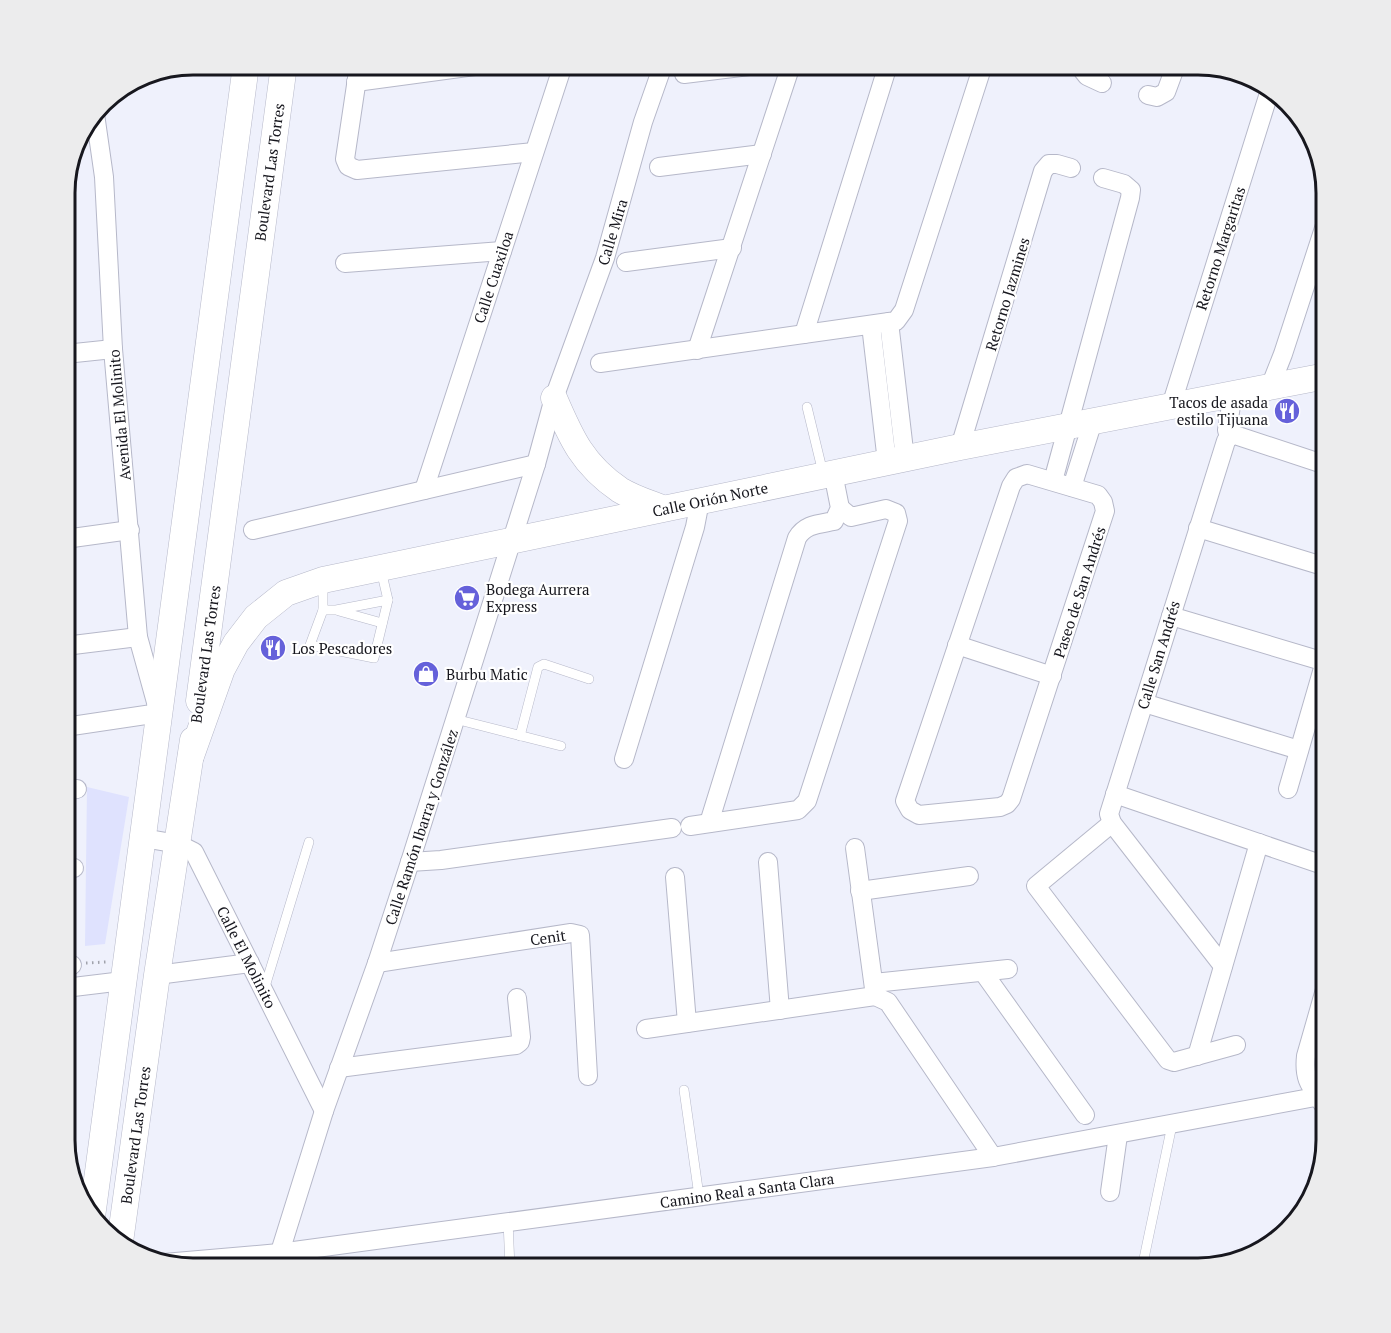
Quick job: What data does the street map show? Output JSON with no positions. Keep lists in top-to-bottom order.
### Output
{
  "streets": {
    "main road": ["Boulevard Las Torres", "Calle Orión Norte"],
    "street": [
      "Calle Mira",
      "Retorno Margaritas",
      "Calle Cuaxiloa",
      "Retorno Jazmines",
      "Avenida El Molinito",
      "Paseo de San Andrés",
      "Calle San Andrés",
      "Calle Ramón Ibarra y González",
      "Cenit",
      "Calle El Molinito",
      "Camino Real a Santa Clara"
    ]
  },
  "crossings": [
    ["Boulevard Las Torres", "Calle Orión Norte"],
    ["Boulevard Las Torres", "Calle El Molinito"],
    ["Calle Mira", "Calle Ramón Ibarra y González"],
    ["Retorno Margaritas", "Calle Orión Norte"],
    ["Retorno Jazmines", "Calle Orión Norte"],
    ["Calle Orión Norte", "Calle San Andrés"],
    ["Calle Orión Norte", "Calle Ramón Ibarra y González"],
    ["Calle Ramón Ibarra y González", "Cenit"],
    ["Calle Ramón Ibarra y González", "Calle El Molinito"]
  ],
  "places": {
    "restaurant": ["Tacos de asada estilo Tijuana", "Los Pescadores"],
    "supermarket": ["Bodega Aurrera Express"],
    "shop": ["Burbu Matic"]
  }
}
